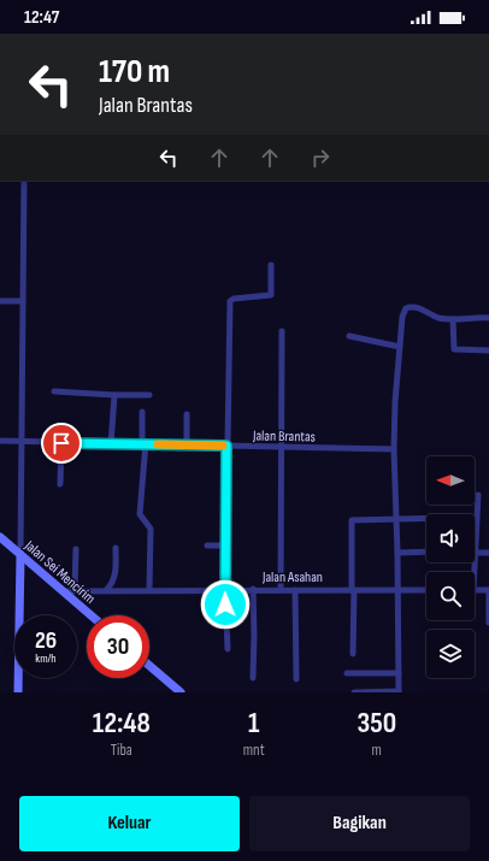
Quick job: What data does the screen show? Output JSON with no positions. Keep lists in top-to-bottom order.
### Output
{
  "streets": {
    "street": ["Jalan Brantas", "Jalan Sei Mencirim", "Jalan Asahan"]
  },
  "crossings": [
    ["Jalan Sei Mencirim", "Jalan Asahan"]
  ],
  "north": "left",
  "page": {
    "status": "12:47",
    "turn": ["170 m", "Jalan Brantas"],
    "speed": "26 km/h",
    "limit": "30",
    "eta": [
      "12:48",
      "Tiba",
      "1",
      "mnt",
      "350",
      "m"
    ],
    "buttons": ["Keluar", "Bagikan"]
  }
}
